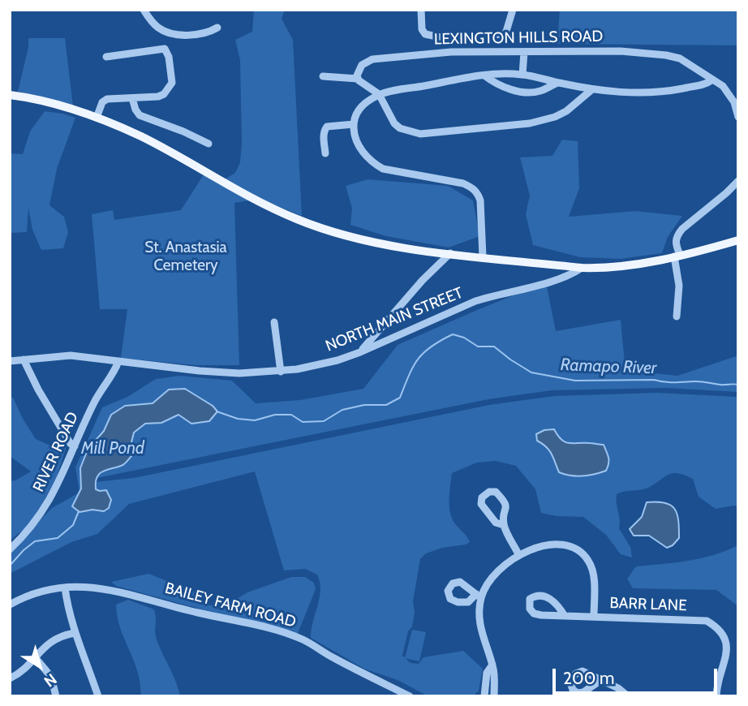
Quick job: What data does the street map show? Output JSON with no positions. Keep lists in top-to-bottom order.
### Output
{
  "streets": {
    "street": [
      "LEXINGTON HILLS ROAD",
      "NORTH MAIN STREET",
      "RIVER ROAD",
      "BARR LANE",
      "BAILEY FARM ROAD"
    ]
  },
  "crossings": [
    ["NORTH MAIN STREET", "RIVER ROAD"]
  ],
  "water": ["Ramapo River", "Mill Pond"],
  "parks": ["St. Anastasia Cemetery"],
  "scale_bar": "200 m",
  "north": "bottom right"
}
